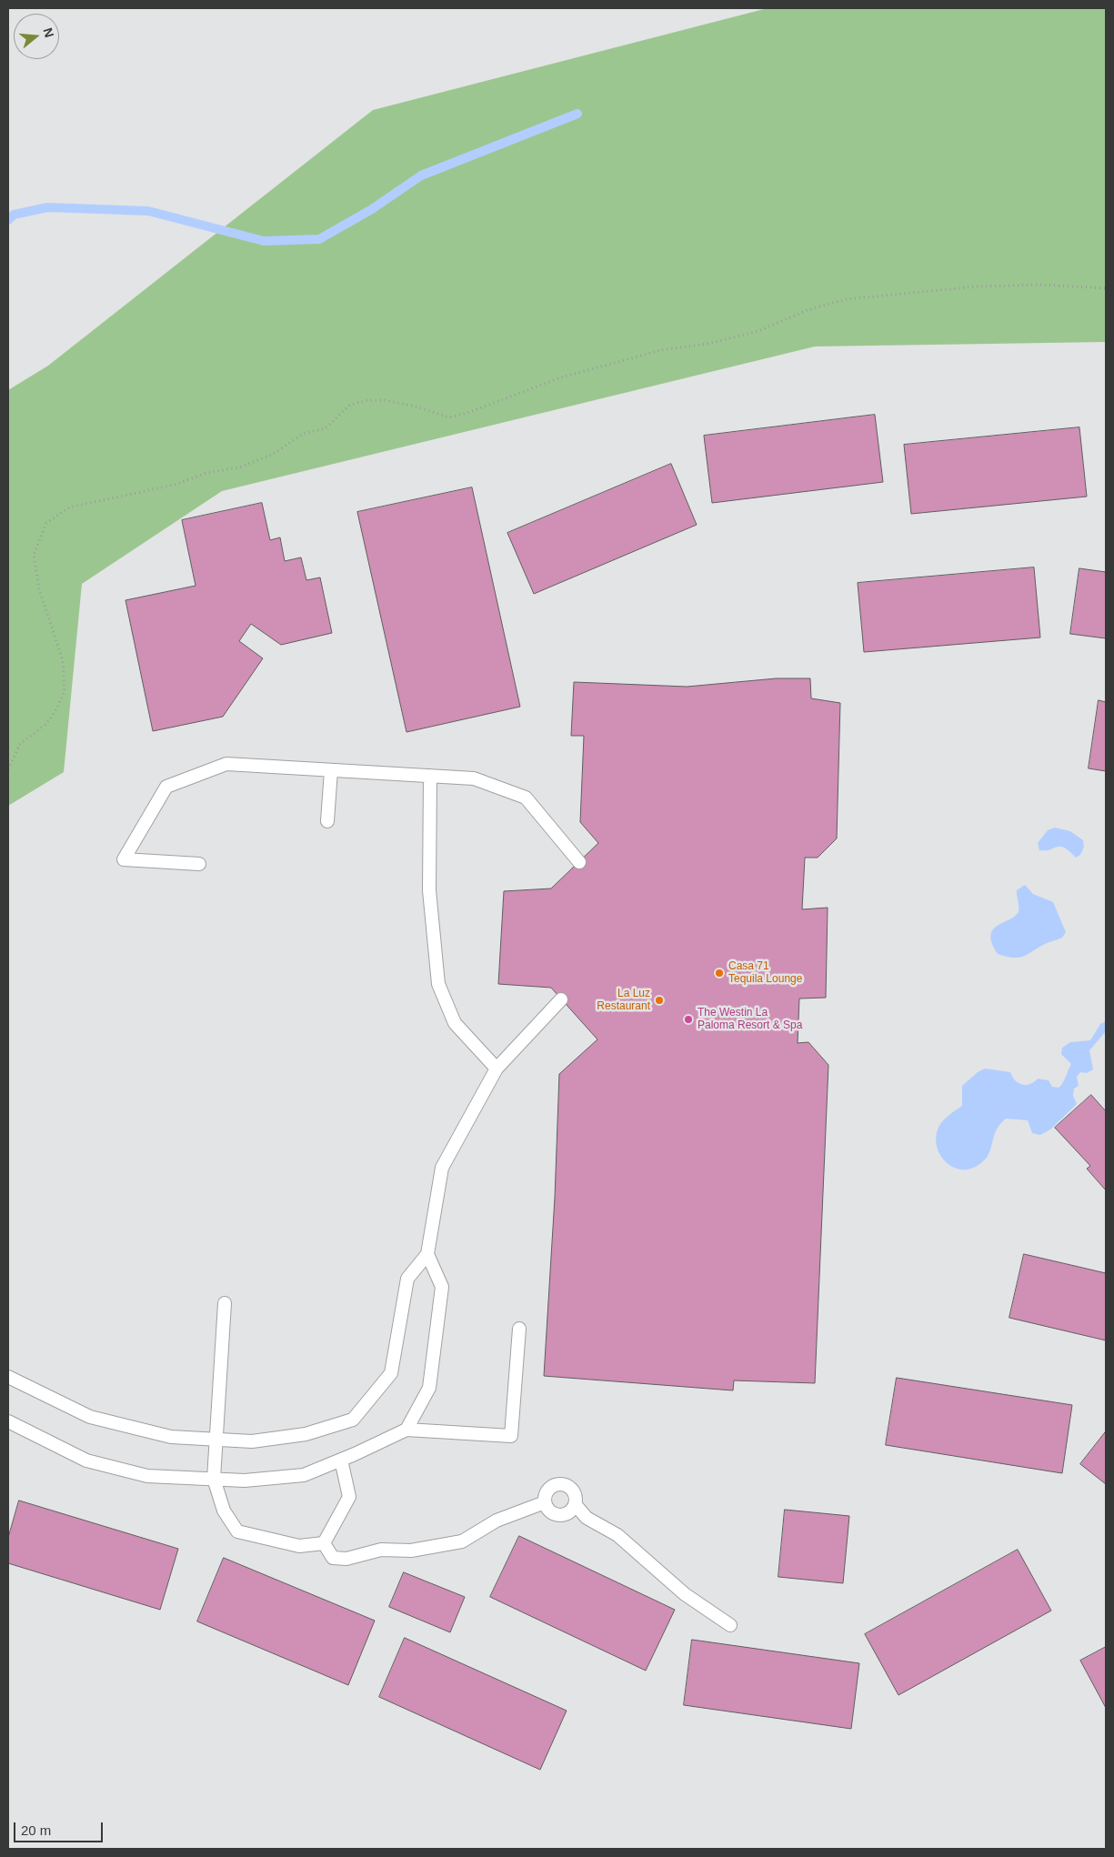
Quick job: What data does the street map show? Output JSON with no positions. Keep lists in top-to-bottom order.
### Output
{
  "places": ["Casa 71 Tequila Lounge", "La Luz Restaurant", "The Westin La Paloma Resort & Spa"],
  "scale_bar": "20 m",
  "north": "right"
}
